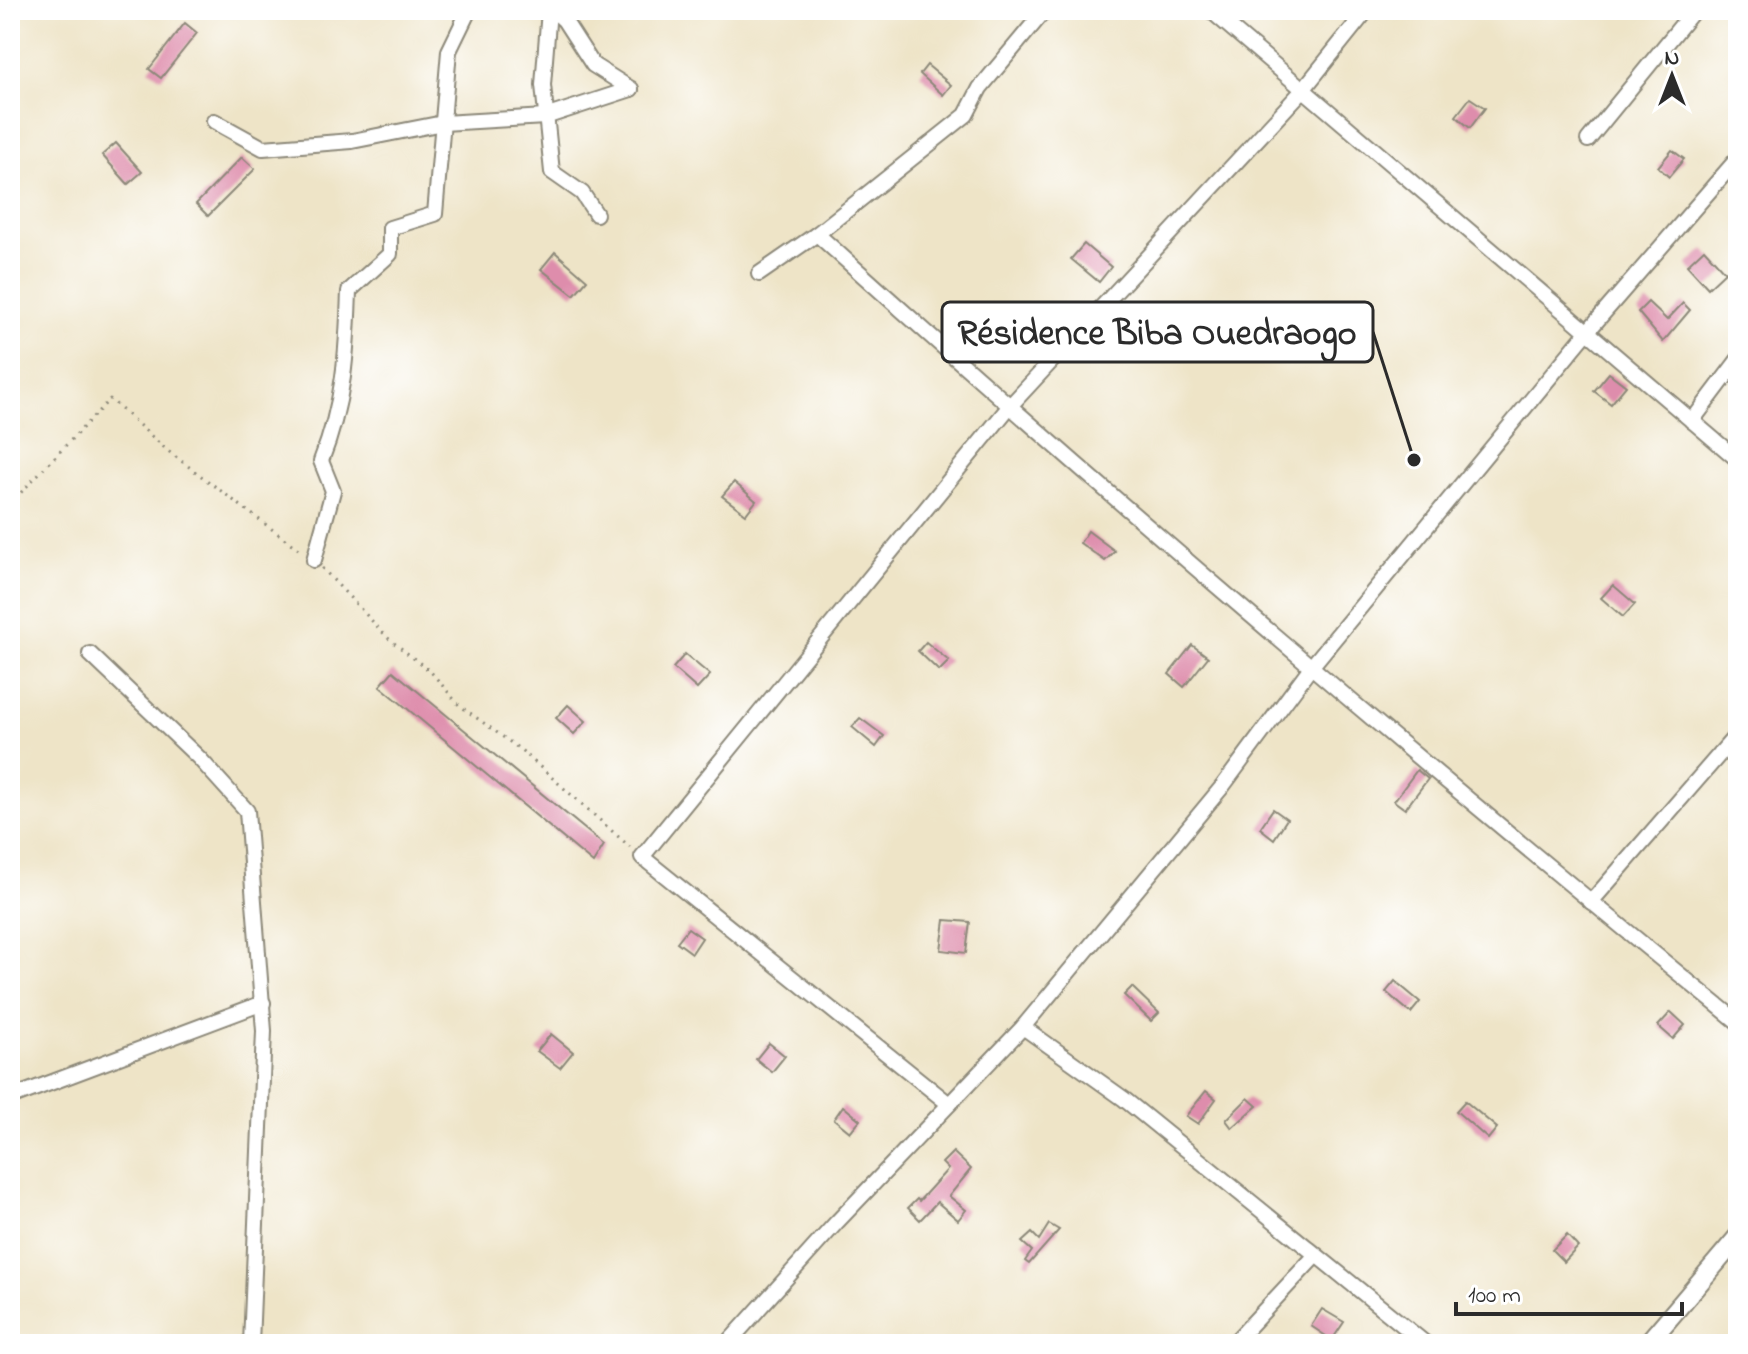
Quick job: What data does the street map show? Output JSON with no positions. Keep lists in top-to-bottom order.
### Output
{
  "places": ["Résidence Biba Ouedraogo"],
  "scale_bar": "100 m",
  "north": "top"
}
